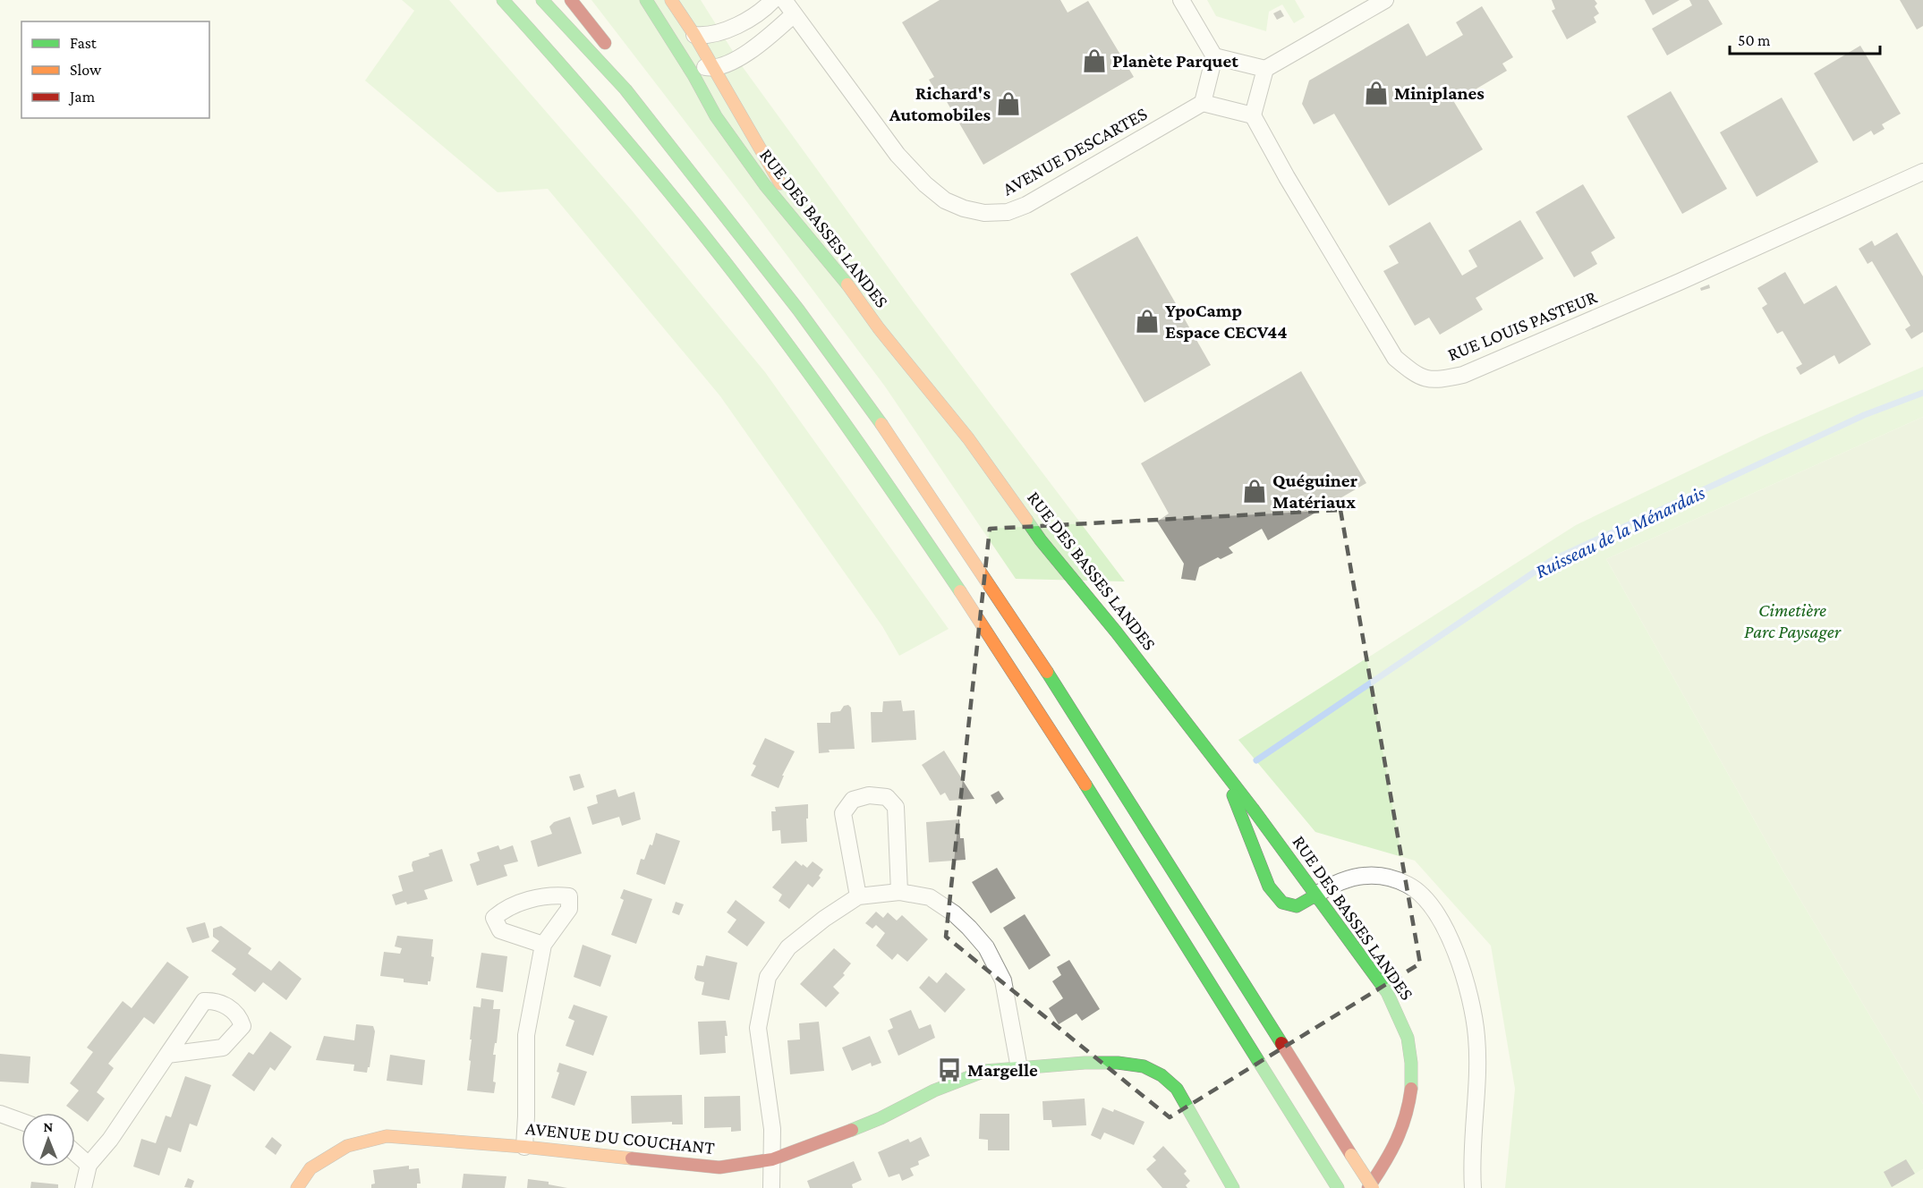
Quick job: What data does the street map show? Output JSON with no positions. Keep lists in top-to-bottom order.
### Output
{
  "streets": {
    "main road": ["RUE DES BASSES LANDES", "AVENUE DU COUCHANT"],
    "street": ["AVENUE DESCARTES", "RUE LOUIS PASTEUR"]
  },
  "water": ["Ruisseau de la Ménardais"],
  "parks": ["Cimetière Parc Paysager"],
  "places": {
    "shop": [
      "Planète Parquet",
      "Miniplanes",
      "Richard's Automobiles",
      "YpoCamp Espace CECV44",
      "Quéguiner Matériaux"
    ],
    "bus stop": ["Margelle"]
  },
  "legend": ["Fast", "Slow", "Jam"],
  "scale_bar": "50 m",
  "north": "top"
}
